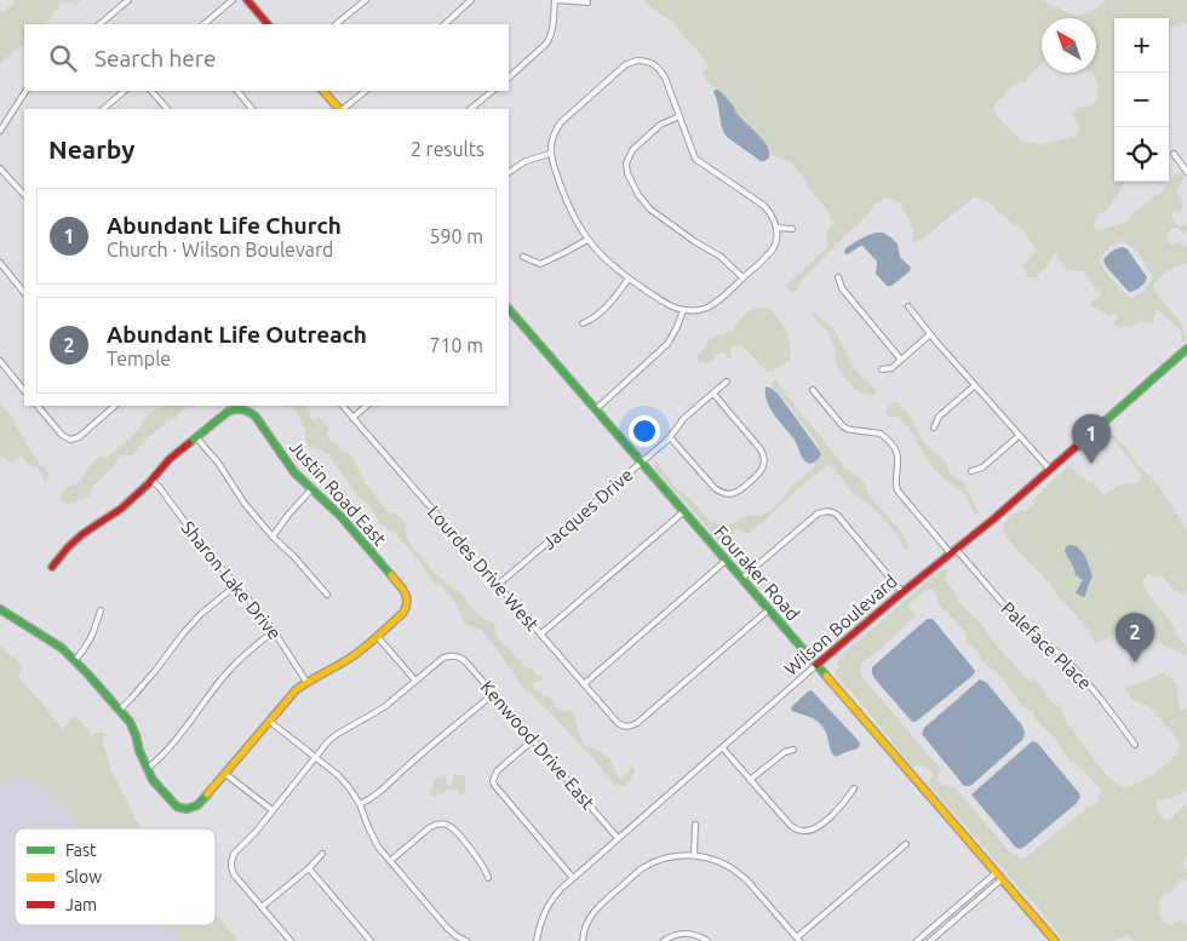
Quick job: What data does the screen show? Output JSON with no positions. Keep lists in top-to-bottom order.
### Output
{
  "streets": {
    "main road": ["Justin Road East", "Fouraker Road", "Wilson Boulevard"],
    "street": [
      "Jacques Drive",
      "Lourdes Drive West",
      "Sharon Lake Drive",
      "Paleface Place",
      "Kenwood Drive East"
    ]
  },
  "crossings": [
    ["Jacques Drive", "Lourdes Drive West"],
    ["Jacques Drive", "Fouraker Road"],
    ["Lourdes Drive West", "Fouraker Road"],
    ["Fouraker Road", "Wilson Boulevard"],
    ["Wilson Boulevard", "Paleface Place"],
    ["Wilson Boulevard", "Kenwood Drive East"]
  ],
  "legend": ["Fast", "Slow", "Jam"],
  "north": "top left",
  "page": {
    "map_buttons": ["+", "−"],
    "search": "Search here",
    "heading": ["Nearby", "2 results"],
    "list": [
      {
        "mark": "1",
        "name": "Abundant Life Church",
        "note": "Church · Wilson Boulevard",
        "value": "590 m"
      },
      {
        "mark": "2",
        "name": "Abundant Life Outreach",
        "note": "Temple",
        "value": "710 m"
      }
    ],
    "pins": ["1", "2"]
  }
}
